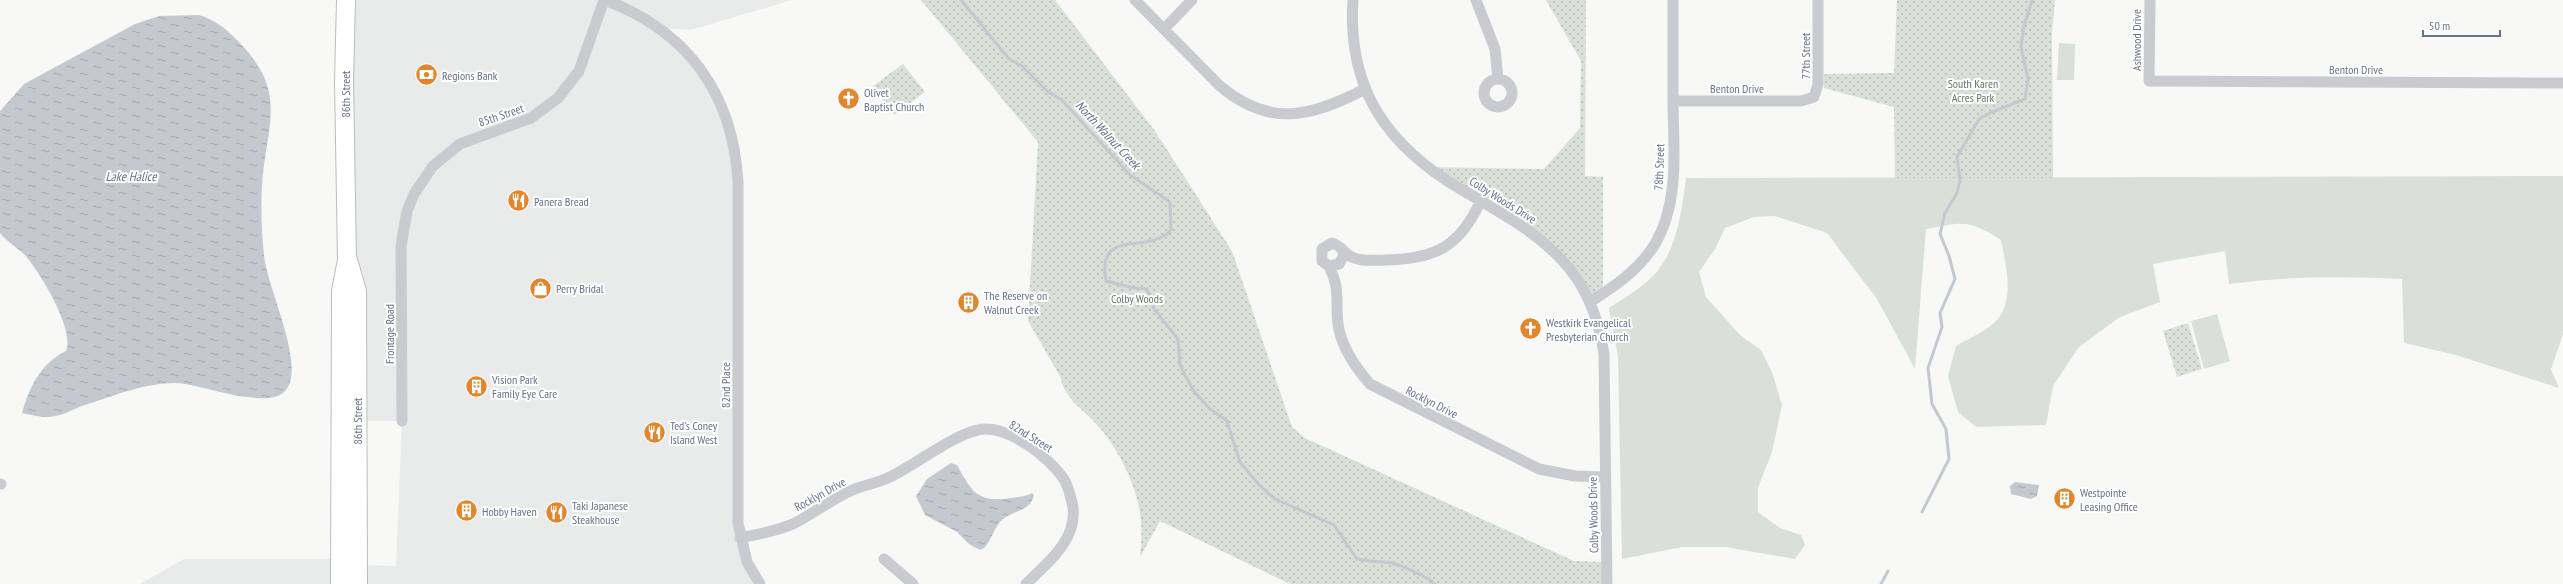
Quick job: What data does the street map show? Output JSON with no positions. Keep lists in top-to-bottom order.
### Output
{
  "streets": {
    "main road": ["86th Street"],
    "street": [
      "Ashwood Drive",
      "77th Street",
      "Benton Drive",
      "85th Street",
      "78th Street",
      "Colby Woods Drive",
      "Frontage Road",
      "82nd Place",
      "Rocklyn Drive",
      "82nd Street"
    ]
  },
  "crossings": [
    ["Ashwood Drive", "Benton Drive"],
    ["77th Street", "Benton Drive"],
    ["Benton Drive", "78th Street"],
    ["85th Street", "Frontage Road"],
    ["85th Street", "82nd Place"],
    ["78th Street", "Colby Woods Drive"],
    ["Colby Woods Drive", "Rocklyn Drive"],
    ["82nd Place", "Rocklyn Drive"],
    ["Rocklyn Drive", "82nd Street"]
  ],
  "water": ["North Walnut Creek", "Lake Halice"],
  "parks": ["South Karen Acres Park", "Colby Woods"],
  "places": {
    "bank": ["Regions Bank"],
    "church": ["Olivet Baptist Church", "Westkirk Evangelical Presbyterian Church"],
    "restaurant": ["Panera Bread", "Ted's Coney Island West", "Taki Japanese Steakhouse"],
    "shop": ["Perry Bridal"],
    "building": [
      "The Reserve on Walnut Creek",
      "Vision Park Family Eye Care",
      "Westpointe Leasing Office",
      "Hobby Haven"
    ]
  },
  "scale_bar": "50 m"
}
